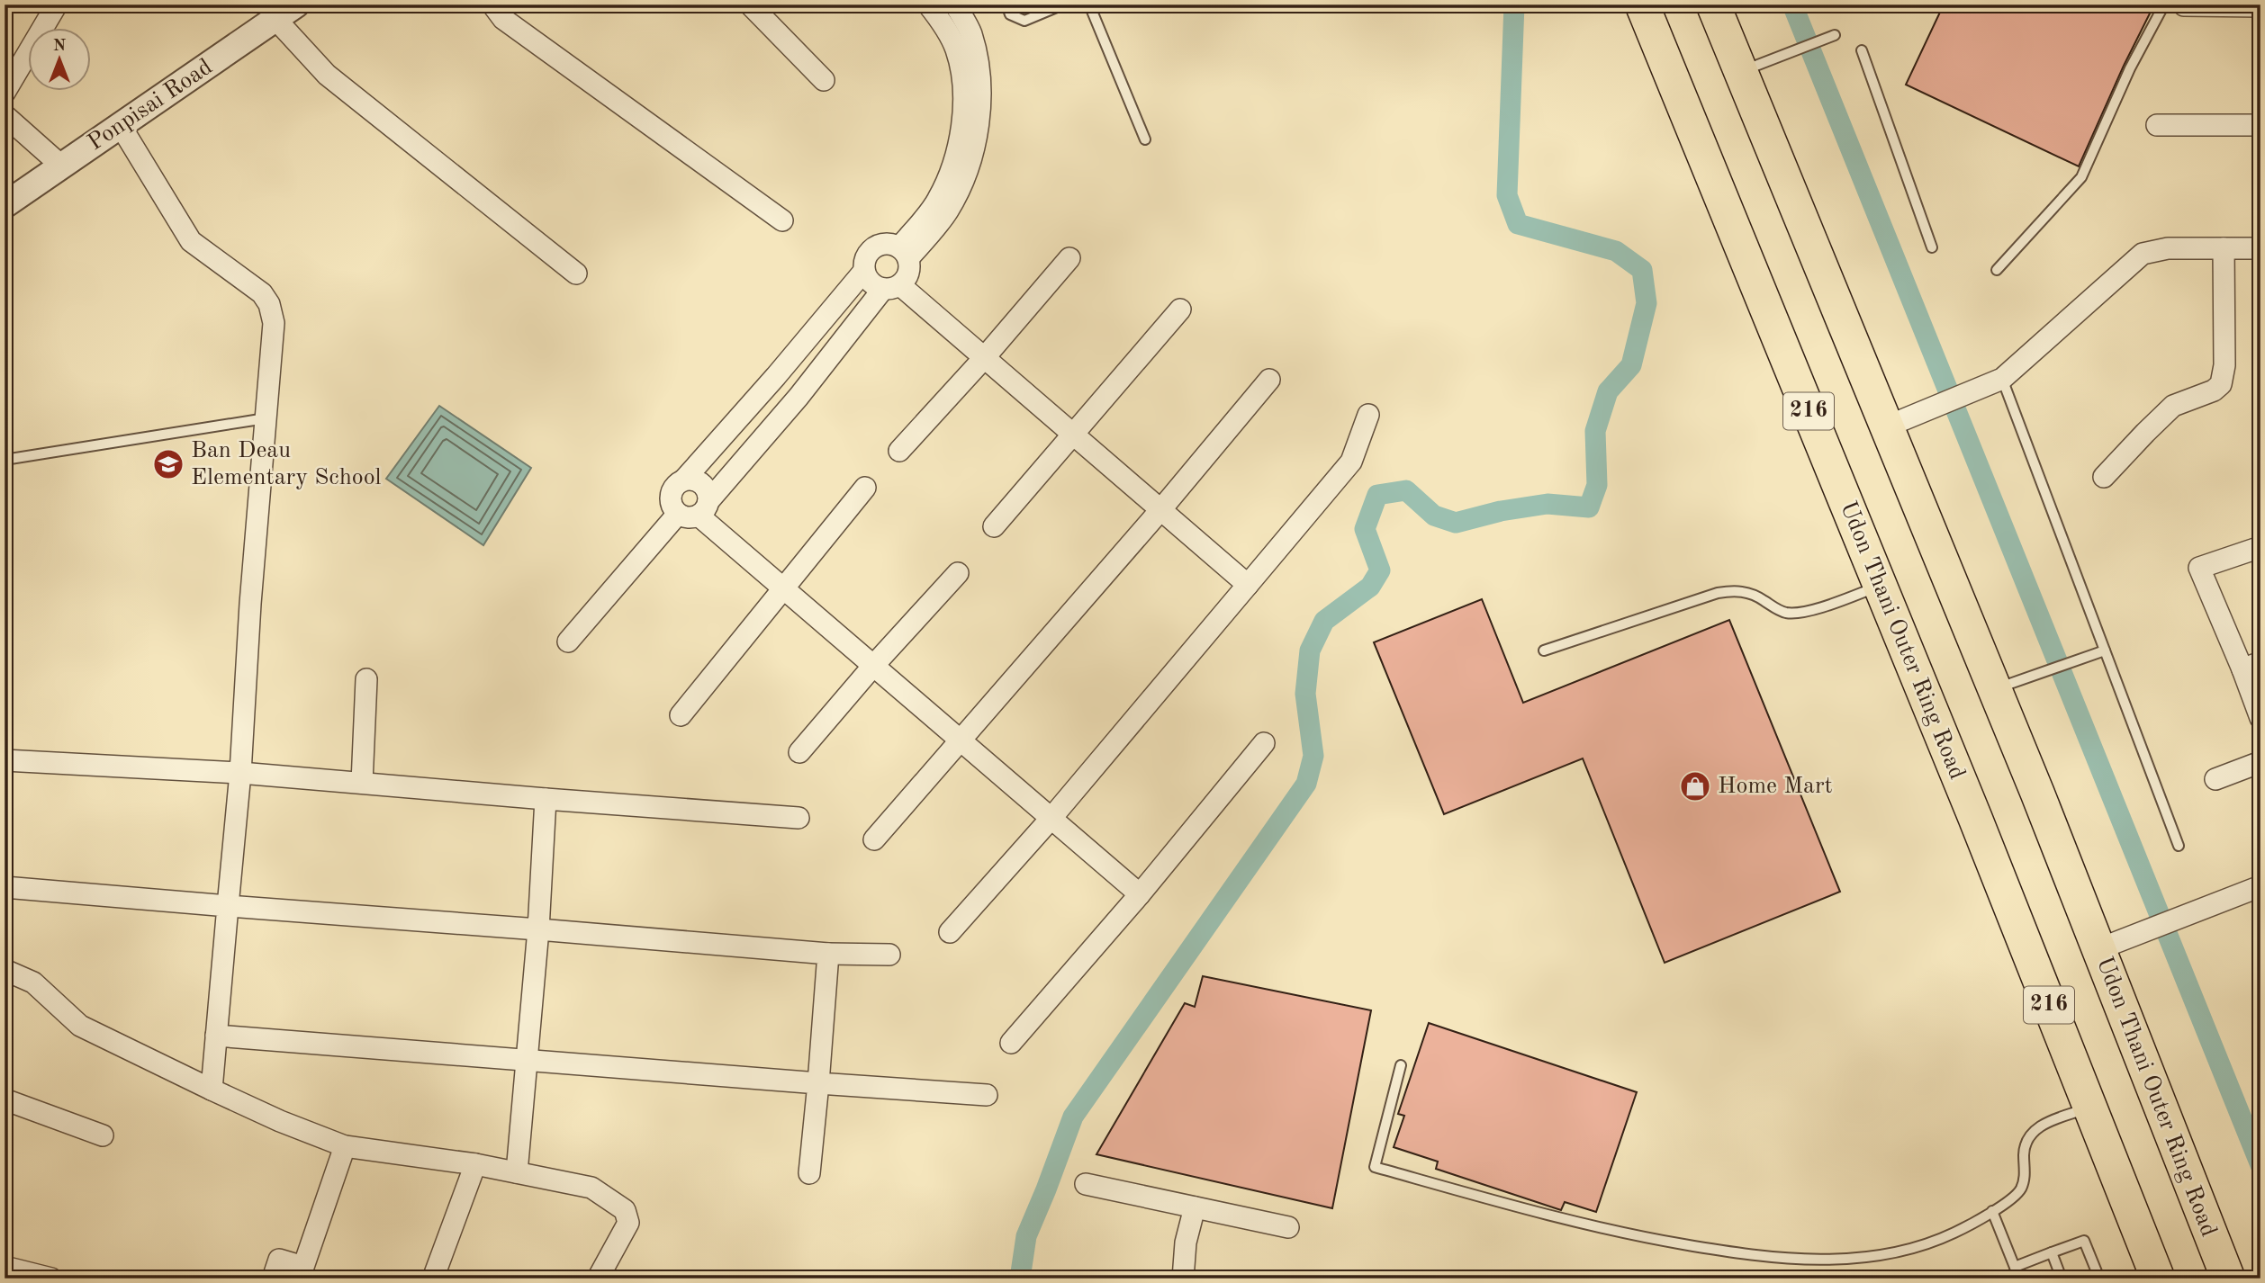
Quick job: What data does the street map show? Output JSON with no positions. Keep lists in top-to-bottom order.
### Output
{
  "streets": {
    "highway": ["216", "Udon Thani Outer Ring Road"],
    "street": ["Ponpisai Road"]
  },
  "places": {
    "school or university": ["Ban Deau Elementary School"],
    "shop": ["Home Mart"]
  },
  "north": "top"
}
